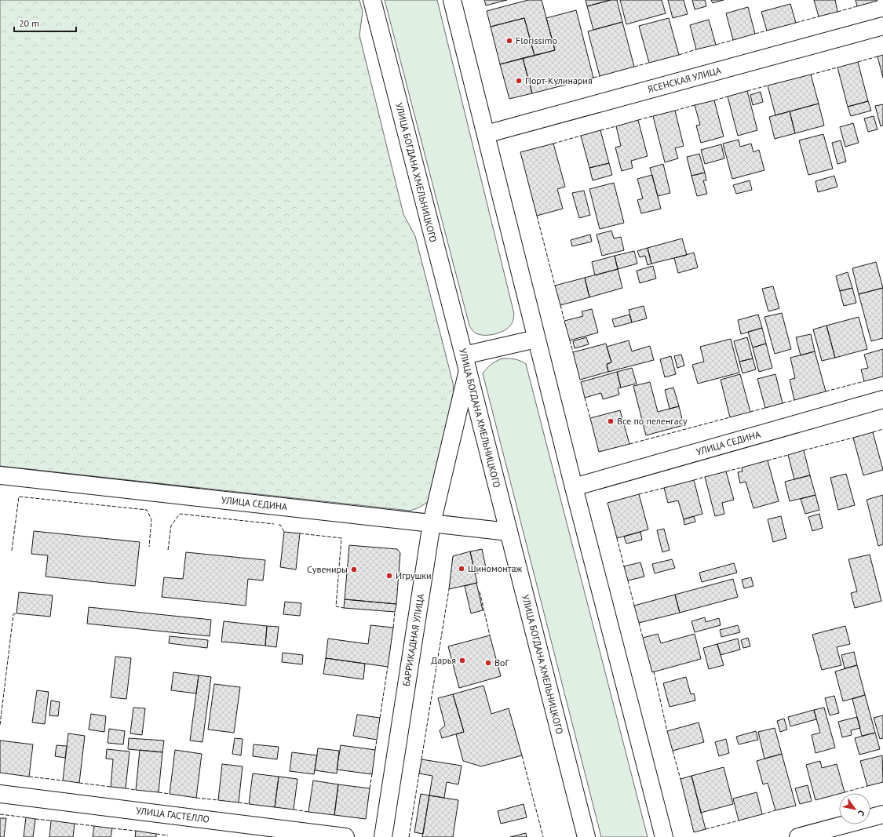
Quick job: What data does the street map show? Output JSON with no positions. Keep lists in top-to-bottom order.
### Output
{
  "streets": {
    "street": [
      "ЯСЕНСКАЯ УЛИЦА",
      "УЛИЦА БОГДАНА ХМЕЛЬНИЦКОГО",
      "УЛИЦА СЕДИНА",
      "БАРРИКАДНАЯ УЛИЦА",
      "УЛИЦА ГАСТЕЛЛО"
    ]
  },
  "crossings": [
    ["УЛИЦА БОГДАНА ХМЕЛЬНИЦКОГО", "УЛИЦА СЕДИНА"],
    ["УЛИЦА БОГДАНА ХМЕЛЬНИЦКОГО", "БАРРИКАДНАЯ УЛИЦА"],
    ["УЛИЦА СЕДИНА", "БАРРИКАДНАЯ УЛИЦА"]
  ],
  "places": [
    "Florissimo",
    "Порт-Кулинария",
    "Все по пеленгасу",
    "Шиномонтаж",
    "Сувениры",
    "Игрушки",
    "Дарья",
    "ВоГ"
  ],
  "scale_bar": "20 m",
  "north": "bottom right"
}
